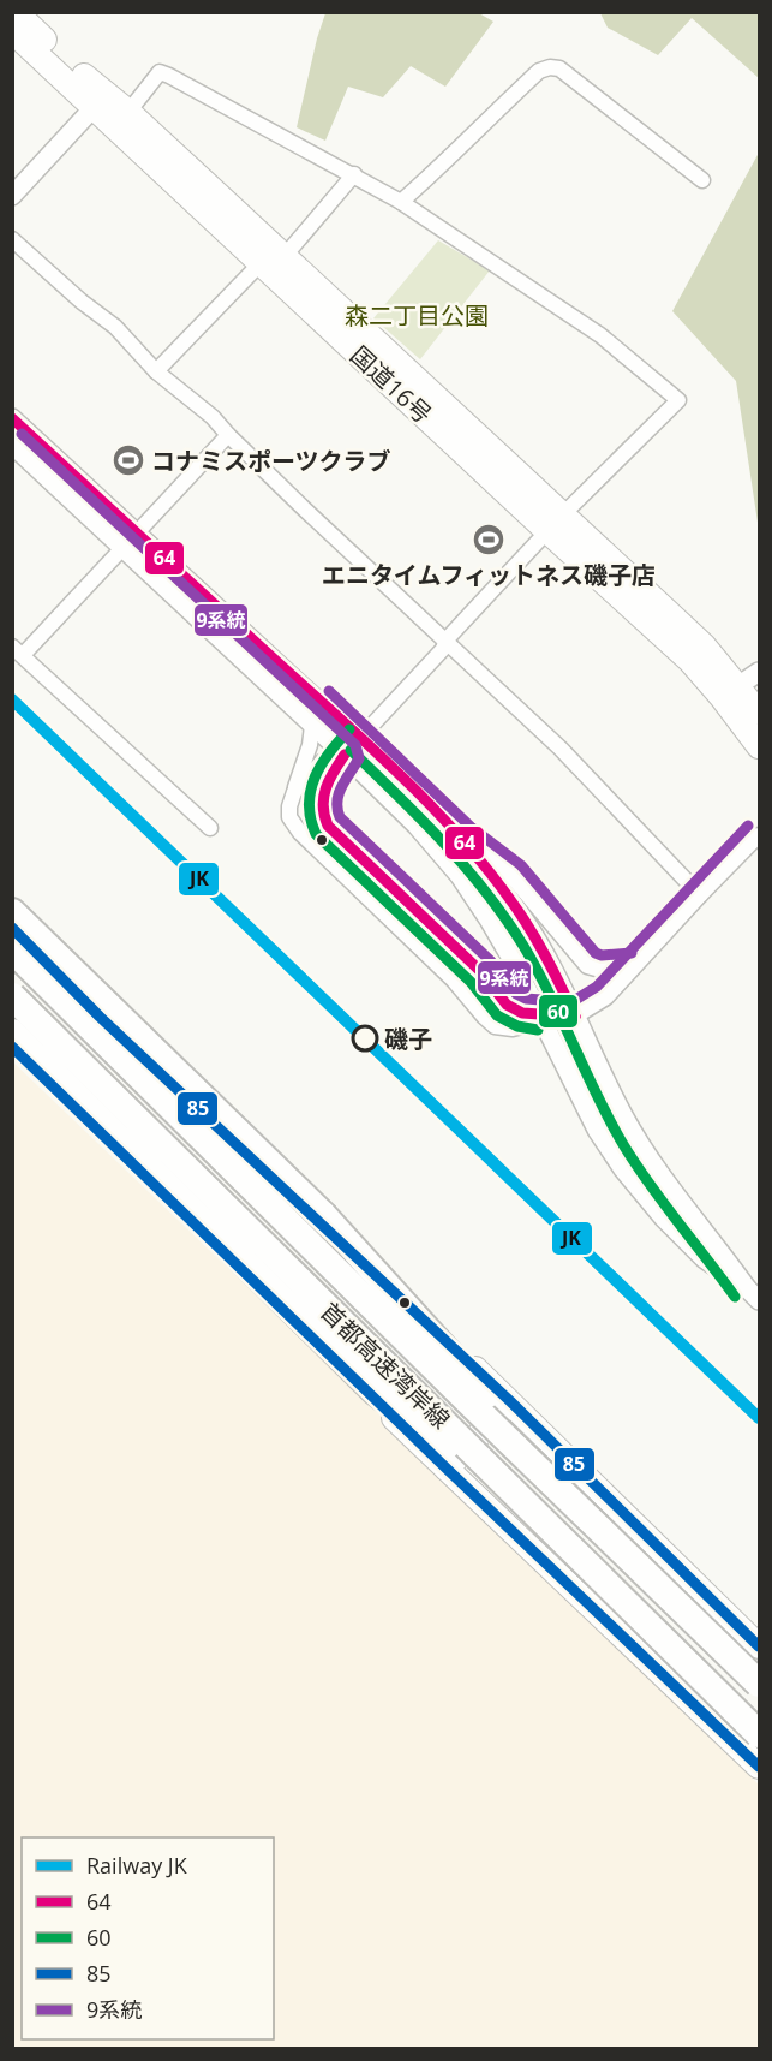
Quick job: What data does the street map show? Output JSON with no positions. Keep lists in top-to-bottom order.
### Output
{
  "streets": {
    "highway": ["国道16号", "首都高速湾岸線"]
  },
  "parks": ["森二丁目公園"],
  "places": {
    "sports": ["コナミスポーツクラブ", "エニタイムフィットネス磯子店"],
    "other": ["磯子"]
  },
  "lines": [
    "transit line 64",
    "transit line 9系統",
    "rail line JK",
    "transit line 60",
    "transit line 85"
  ],
  "legend": [
    "Railway JK",
    "64",
    "60",
    "85",
    "9系統"
  ]
}
